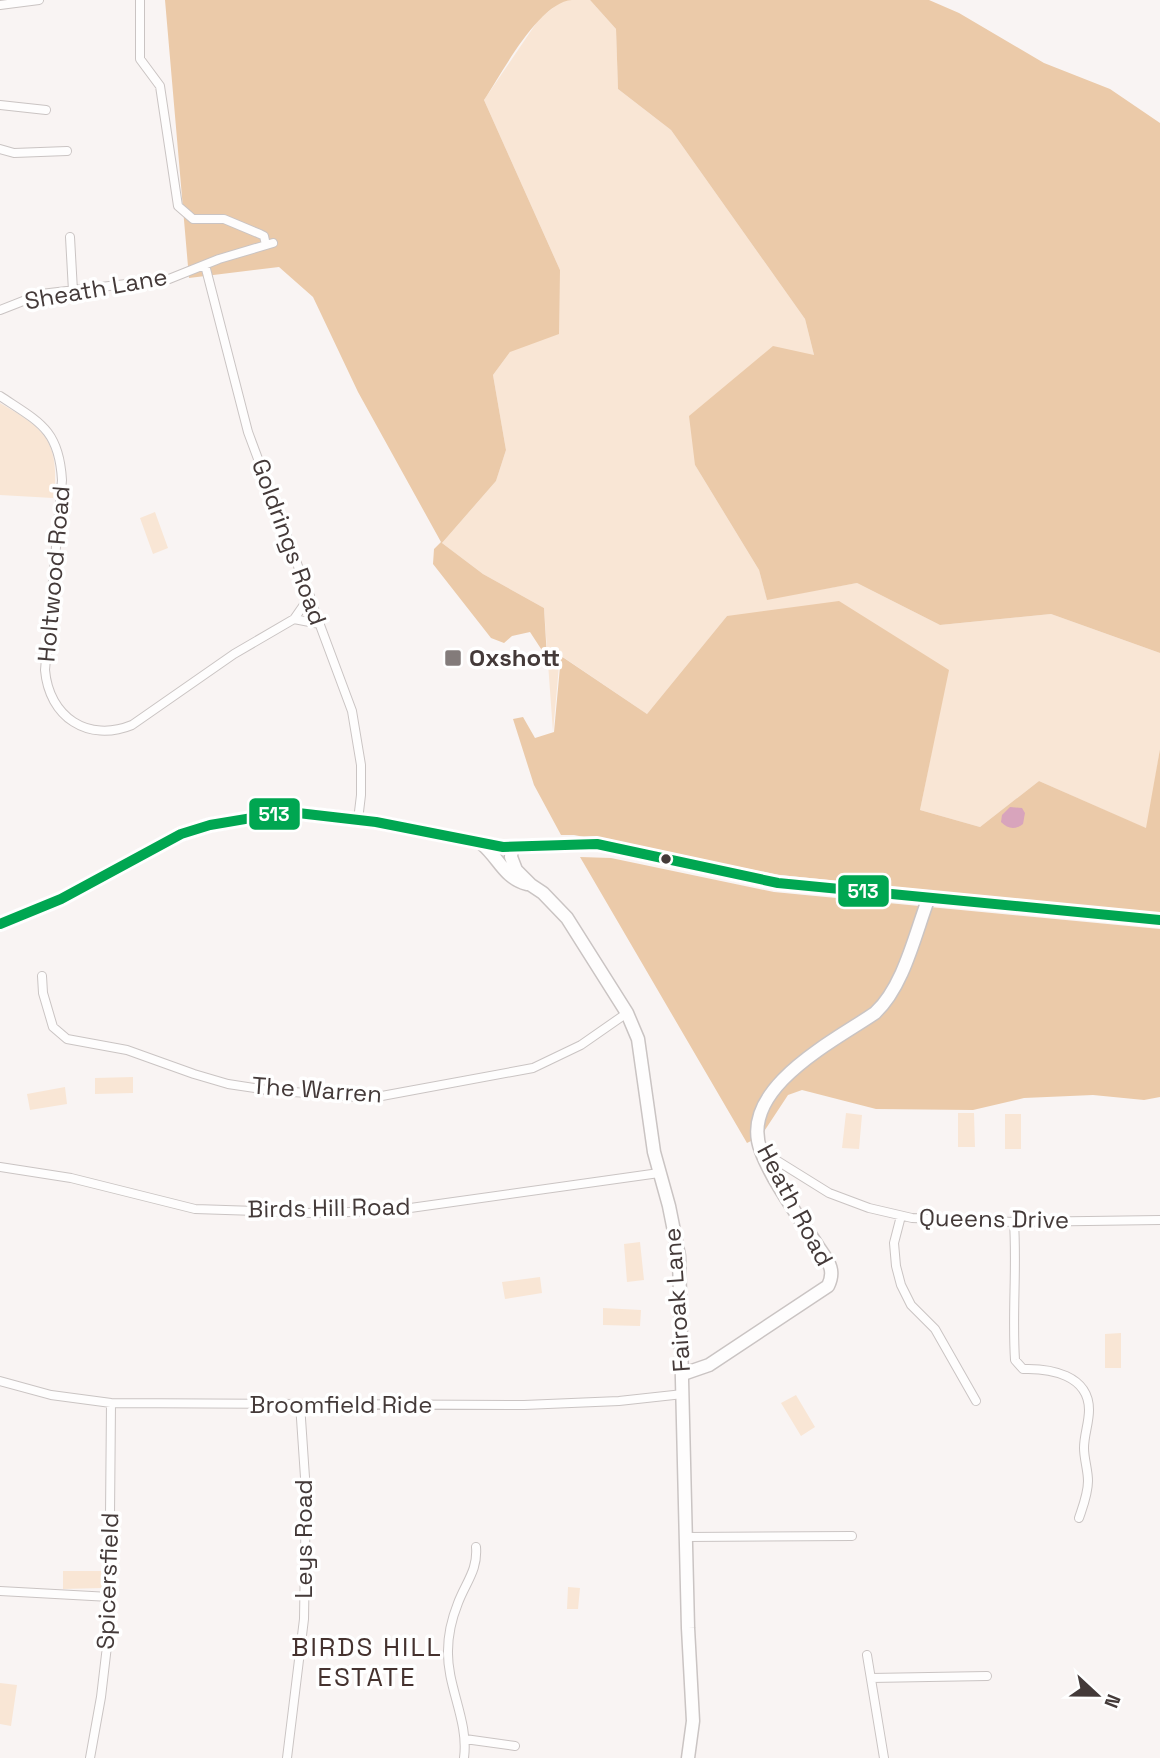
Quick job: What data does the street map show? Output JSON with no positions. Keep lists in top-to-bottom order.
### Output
{
  "streets": {
    "main road": ["Heath Road", "Fairoak Lane"],
    "street": [
      "Sheath Lane",
      "Goldrings Road",
      "Holtwood Road",
      "The Warren",
      "Birds Hill Road",
      "Queens Drive",
      "Broomfield Ride",
      "Leys Road",
      "Spicersfield"
    ]
  },
  "crossings": [
    ["Sheath Lane", "Goldrings Road"],
    ["Goldrings Road", "Holtwood Road"],
    ["The Warren", "Fairoak Lane"],
    ["Heath Road", "Queens Drive"],
    ["Heath Road", "Fairoak Lane"],
    ["Birds Hill Road", "Fairoak Lane"],
    ["Fairoak Lane", "Broomfield Ride"],
    ["Broomfield Ride", "Leys Road"],
    ["Broomfield Ride", "Spicersfield"]
  ],
  "districts": ["BIRDS HILL ESTATE"],
  "places": {
    "transit": ["Oxshott"]
  },
  "lines": ["transit line 513"],
  "north": "right"
}
